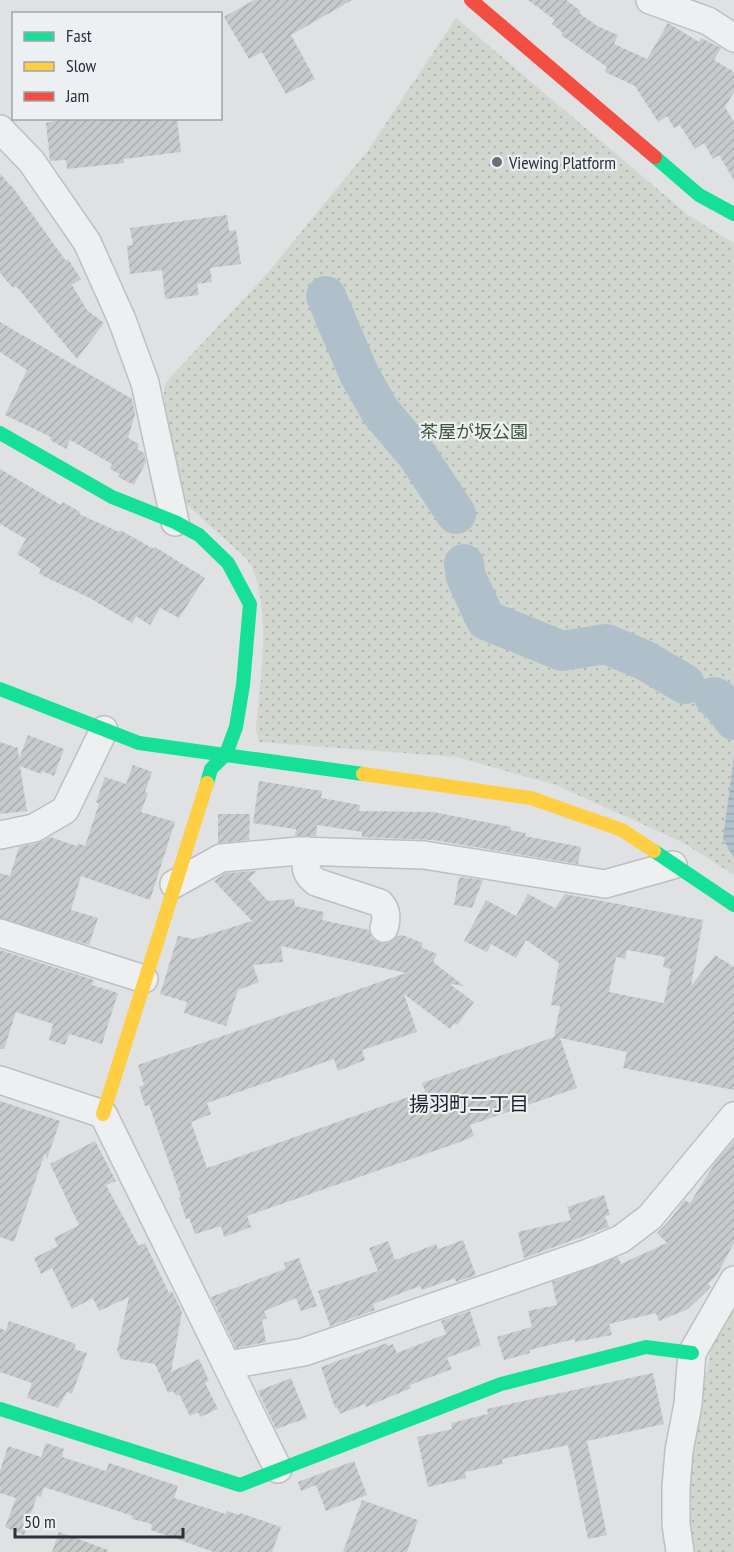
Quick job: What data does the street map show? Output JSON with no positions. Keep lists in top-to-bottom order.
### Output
{
  "districts": ["揚羽町二丁目"],
  "parks": ["茶屋が坂公園"],
  "places": ["Viewing Platform"],
  "legend": ["Fast", "Slow", "Jam"],
  "scale_bar": "50 m"
}
